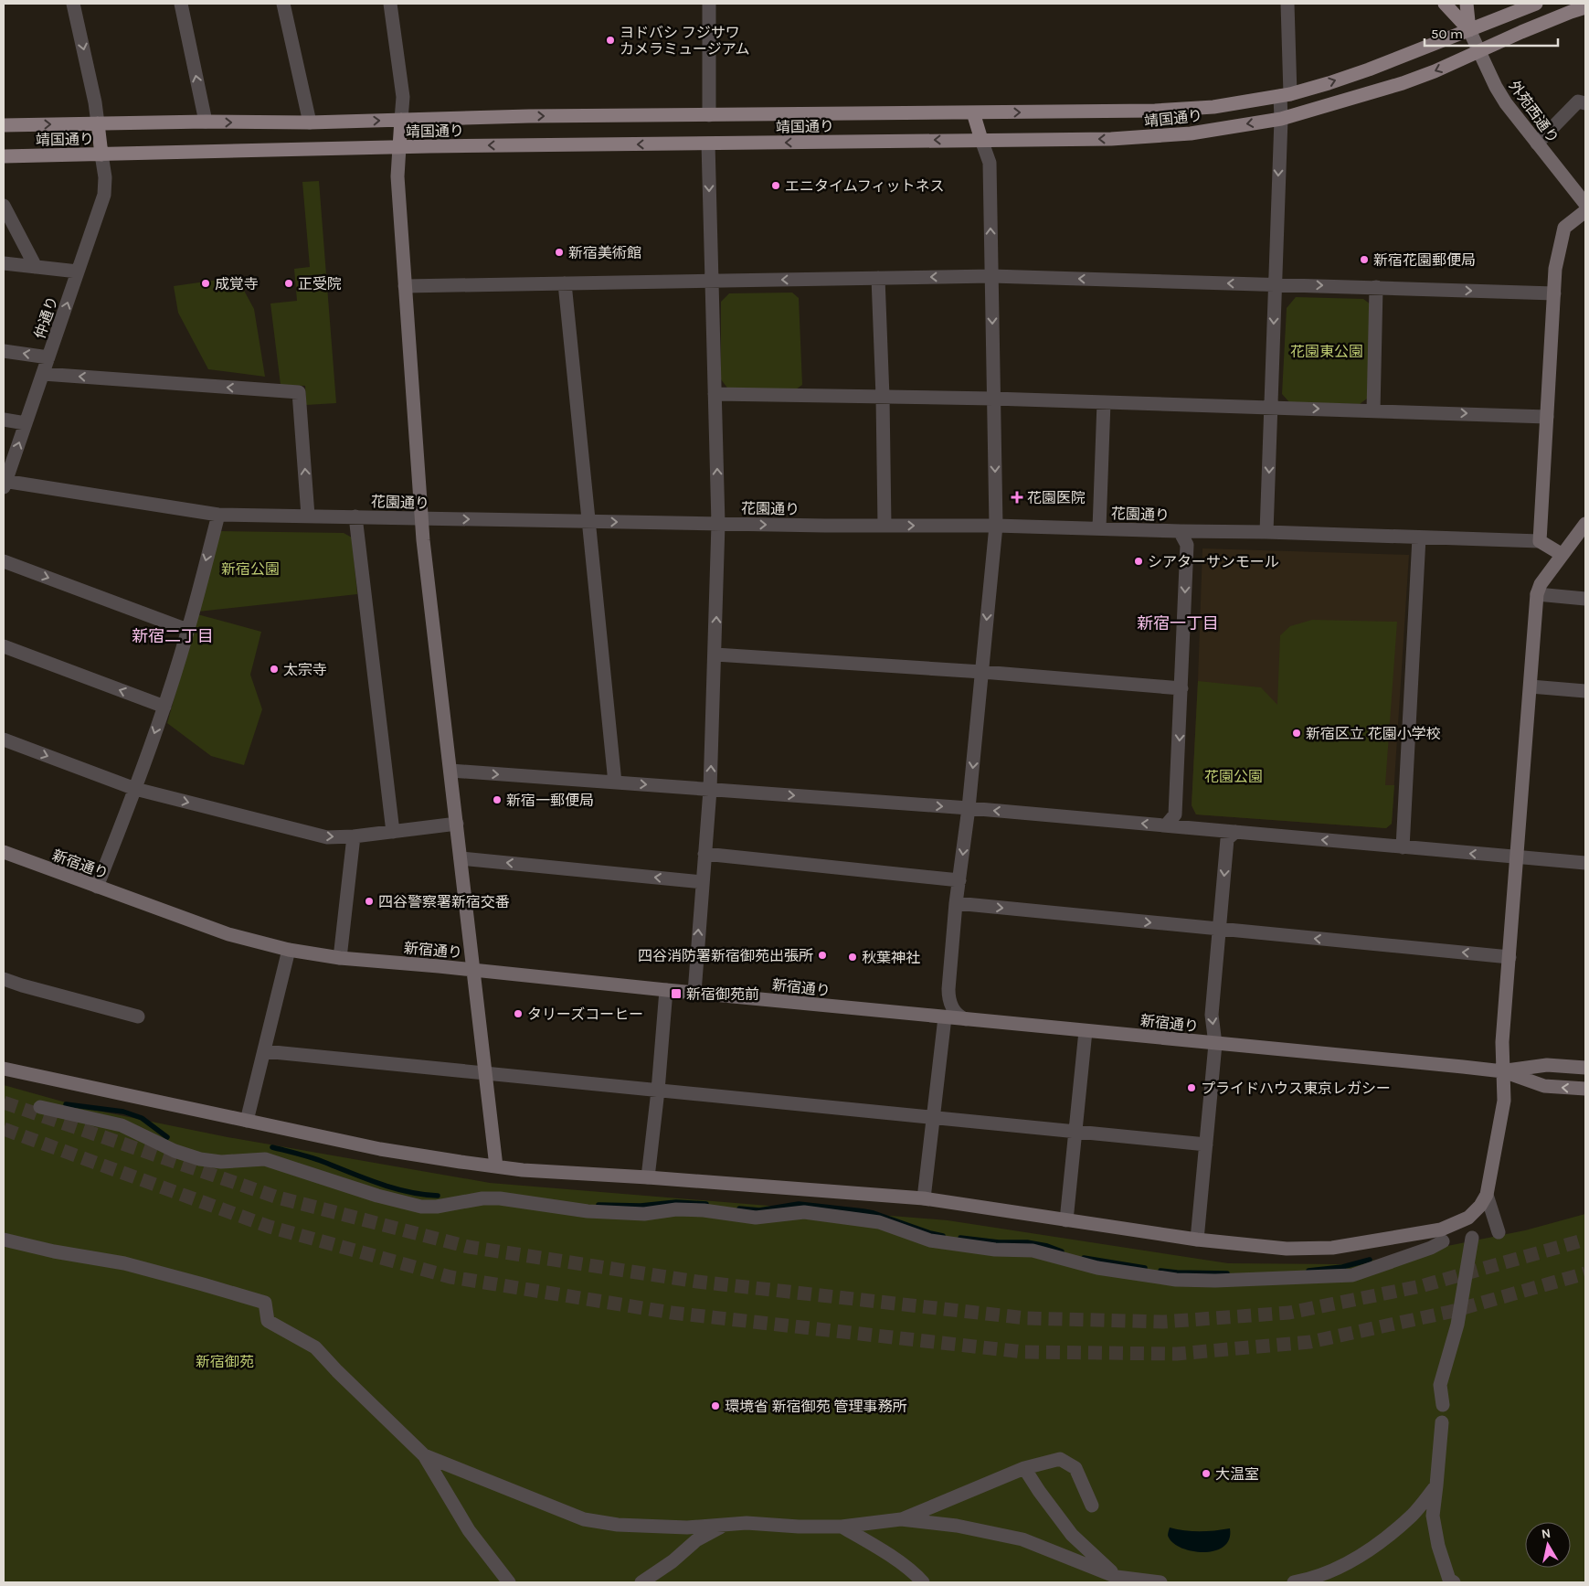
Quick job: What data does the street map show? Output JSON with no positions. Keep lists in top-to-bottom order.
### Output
{
  "streets": {
    "main road": ["靖国通り"],
    "street": [
      "外苑西通り",
      "仲通り",
      "花園通り",
      "新宿通り"
    ]
  },
  "crossings": [
    ["外苑西通り", "靖国通り"],
    ["靖国通り", "仲通り"],
    ["仲通り", "花園通り"]
  ],
  "one_way": ["仲通り", "花園通り"],
  "districts": ["新宿一丁目", "新宿二丁目"],
  "parks": [
    "花園東公園",
    "新宿公園",
    "花園公園",
    "新宿御苑"
  ],
  "places": {
    "other": [
      "ヨドバシ フジサワ カメラミュージアム",
      "エニタイムフィットネス",
      "新宿美術館",
      "新宿花園郵便局",
      "成覚寺",
      "正受院",
      "シアターサンモール",
      "太宗寺",
      "新宿区立 花園小学校",
      "新宿一郵便局",
      "四谷警察署新宿交番",
      "四谷消防署新宿御苑出張所",
      "秋葉神社",
      "タリーズコーヒー",
      "プライドハウス東京レガシー",
      "環境省 新宿御苑 管理事務所",
      "大温室"
    ],
    "health": ["花園医院"],
    "transit": ["新宿御苑前"]
  },
  "scale_bar": "50 m",
  "north": "top"
}
